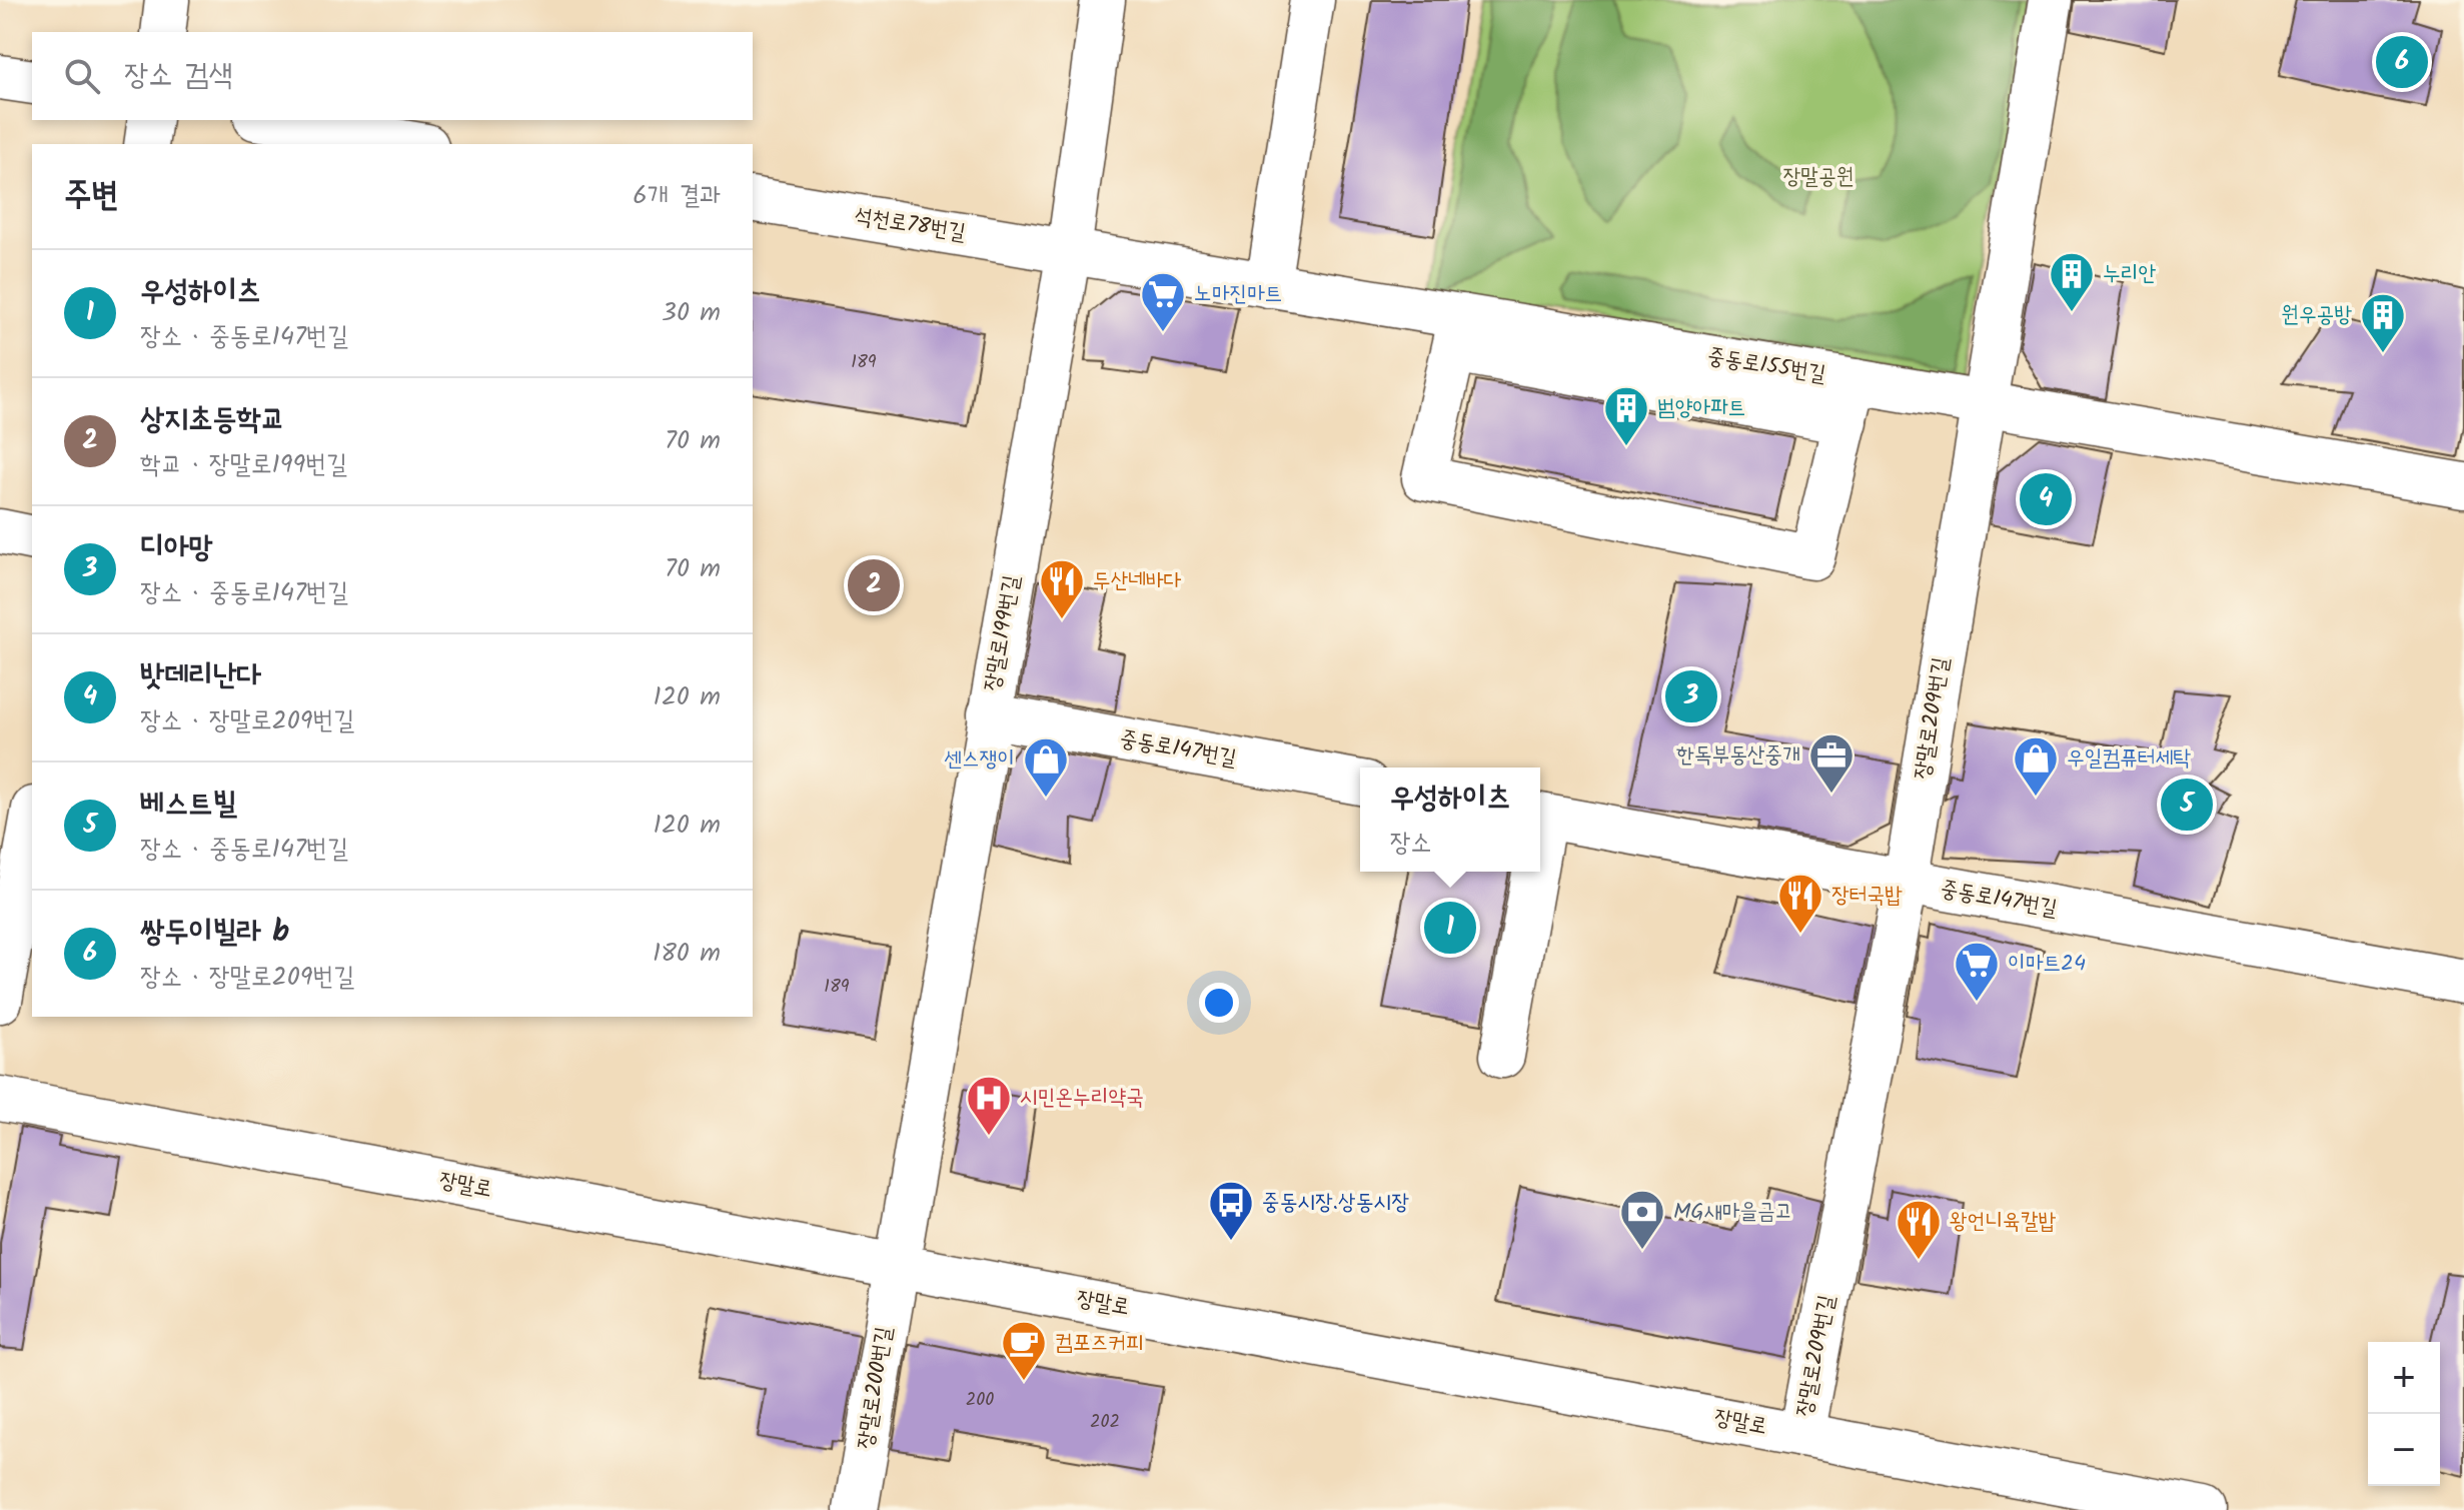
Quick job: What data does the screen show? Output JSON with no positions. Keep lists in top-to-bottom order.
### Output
{
  "streets": {
    "street": [
      "석천로78번길",
      "중동로155번길",
      "장말로199번길",
      "장말로209번길",
      "중동로147번길",
      "장말로",
      "장말로200번길"
    ]
  },
  "crossings": [
    ["석천로78번길", "중동로155번길"],
    ["석천로78번길", "장말로199번길"],
    ["중동로155번길", "장말로199번길"],
    ["중동로155번길", "장말로209번길"],
    ["장말로199번길", "중동로147번길"],
    ["장말로199번길", "장말로"],
    ["장말로199번길", "장말로200번길"],
    ["장말로209번길", "중동로147번길"],
    ["장말로209번길", "장말로"],
    ["장말로", "장말로200번길"]
  ],
  "parks": ["장말공원"],
  "places": {
    "building": ["누리안", "원우공방", "범양아파트"],
    "supermarket": ["노마진마트", "이마트24"],
    "restaurant": ["두산네바다", "장터국밥", "왕언니육칼밥"],
    "office": ["한독부동산중개"],
    "shop": ["우일컴퓨터세탁", "센스쟁이"],
    "hospital": ["시민온누리약국"],
    "bus stop": ["중동시장.상동시장"],
    "bank": ["MG새마을금고"],
    "cafe": ["컴포즈커피"]
  },
  "house_numbers": [
    "189",
    "189",
    "200",
    "202"
  ],
  "page": {
    "pins": [
      "6",
      "4",
      "2",
      "3",
      "5",
      "1"
    ],
    "search": "장소 검색",
    "heading": ["주변", "6개 결과"],
    "list": [
      {
        "mark": "1",
        "name": "우성하이츠",
        "note": "장소 · 중동로147번길",
        "value": "30 m"
      },
      {
        "mark": "2",
        "name": "상지초등학교",
        "note": "학교 · 장말로199번길",
        "value": "70 m"
      },
      {
        "mark": "3",
        "name": "디아망",
        "note": "장소 · 중동로147번길",
        "value": "70 m"
      },
      {
        "mark": "4",
        "name": "밧데리난다",
        "note": "장소 · 장말로209번길",
        "value": "120 m"
      },
      {
        "mark": "5",
        "name": "베스트빌",
        "note": "장소 · 중동로147번길",
        "value": "120 m"
      },
      {
        "mark": "6",
        "name": "쌍두이빌라 b",
        "note": "장소 · 장말로209번길",
        "value": "180 m"
      }
    ],
    "popup": ["우성하이츠", "장소"],
    "map_buttons": ["+", "−"]
  }
}
